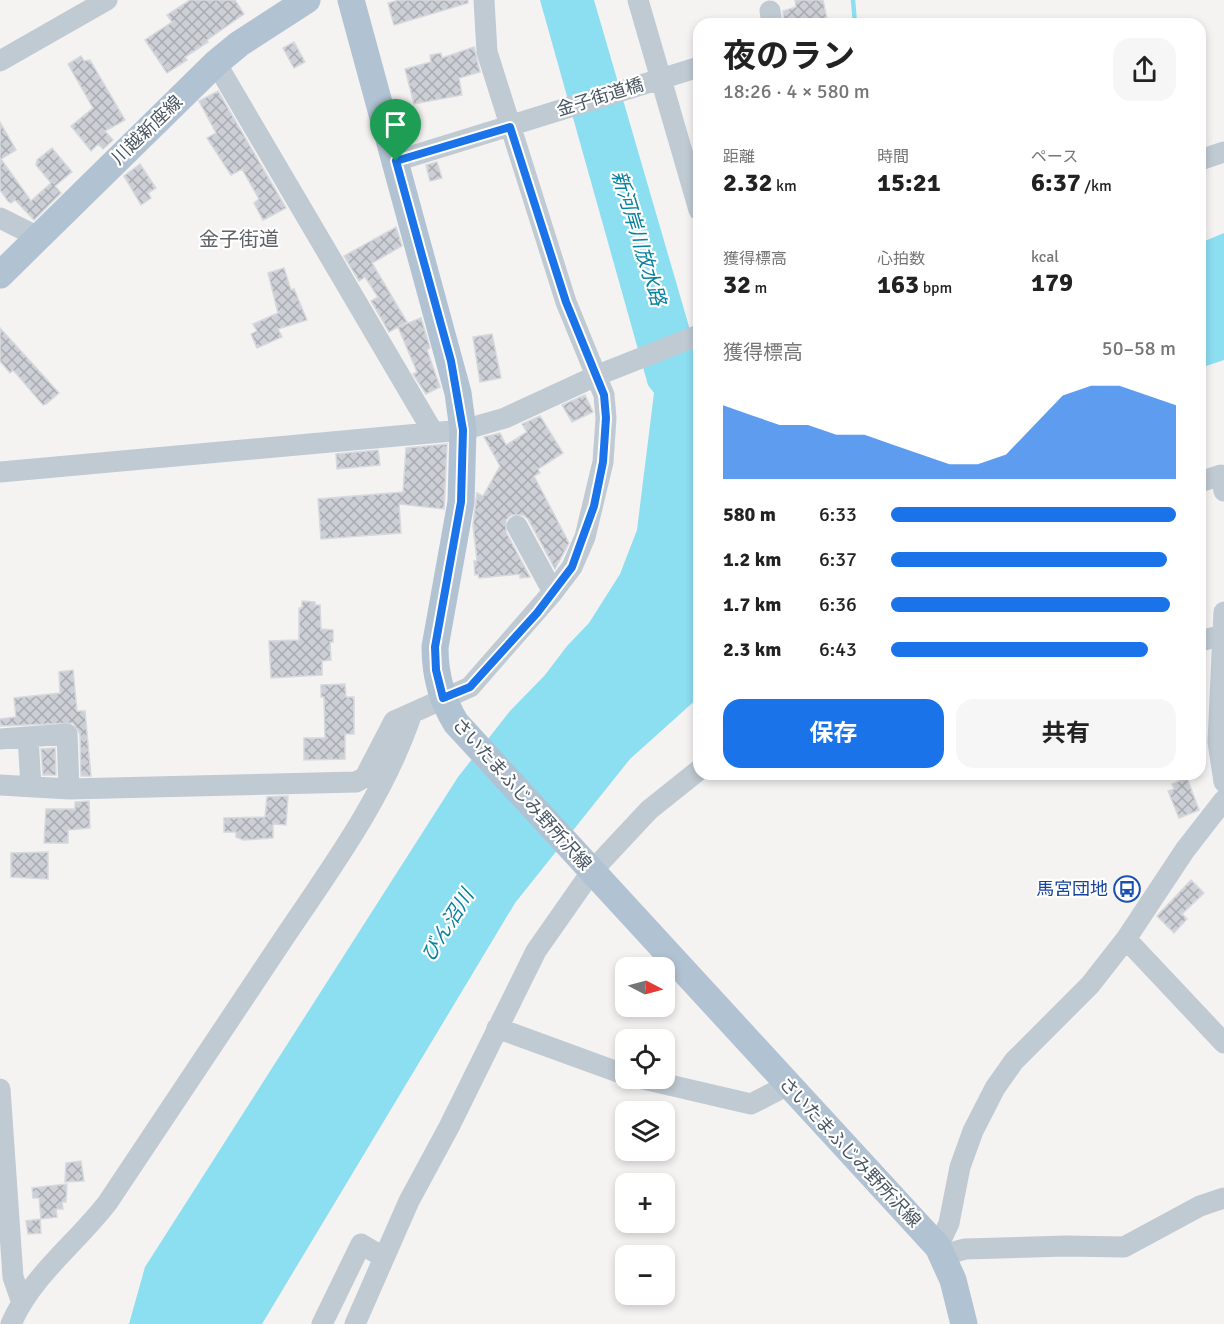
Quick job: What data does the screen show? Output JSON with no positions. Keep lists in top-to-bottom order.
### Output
{
  "streets": {
    "main road": ["川越新座線", "さいたまふじみ野所沢線"],
    "street": ["金子街道橋"]
  },
  "crossings": [
    ["金子街道橋", "さいたまふじみ野所沢線"]
  ],
  "districts": ["金子街道"],
  "water": ["新河岸川放水路", "びん沼川"],
  "places": {
    "bus stop": ["馬宮団地"]
  },
  "north": "right",
  "page": {
    "heading": ["夜のラン", "18:26 · 4 × 580 m"],
    "stats": [
      ["距離", "2.32 km"],
      ["時間", "15:21"],
      ["ペース", "6:37 /km"],
      ["獲得標高", "32 m"],
      ["心拍数", "163 bpm"],
      ["kcal", "179"]
    ],
    "chart": ["獲得標高", "50–58 m"],
    "list": [
      {
        "name": "580 m",
        "note": "6:33"
      },
      {
        "name": "1.2 km",
        "note": "6:37"
      },
      {
        "name": "1.7 km",
        "note": "6:36"
      },
      {
        "name": "2.3 km",
        "note": "6:43"
      }
    ],
    "buttons": ["保存", "共有"],
    "map_buttons": ["+", "−"]
  }
}
